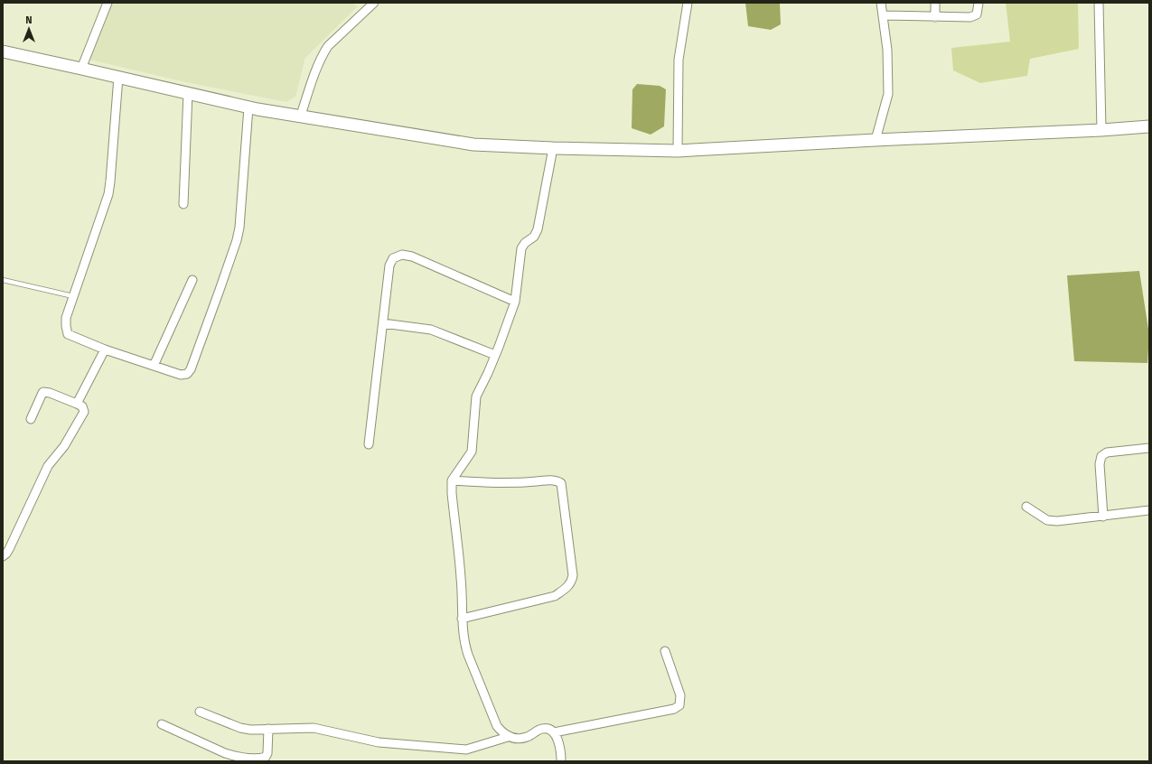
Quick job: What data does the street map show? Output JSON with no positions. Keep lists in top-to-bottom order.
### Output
{
  "north": "top"
}
